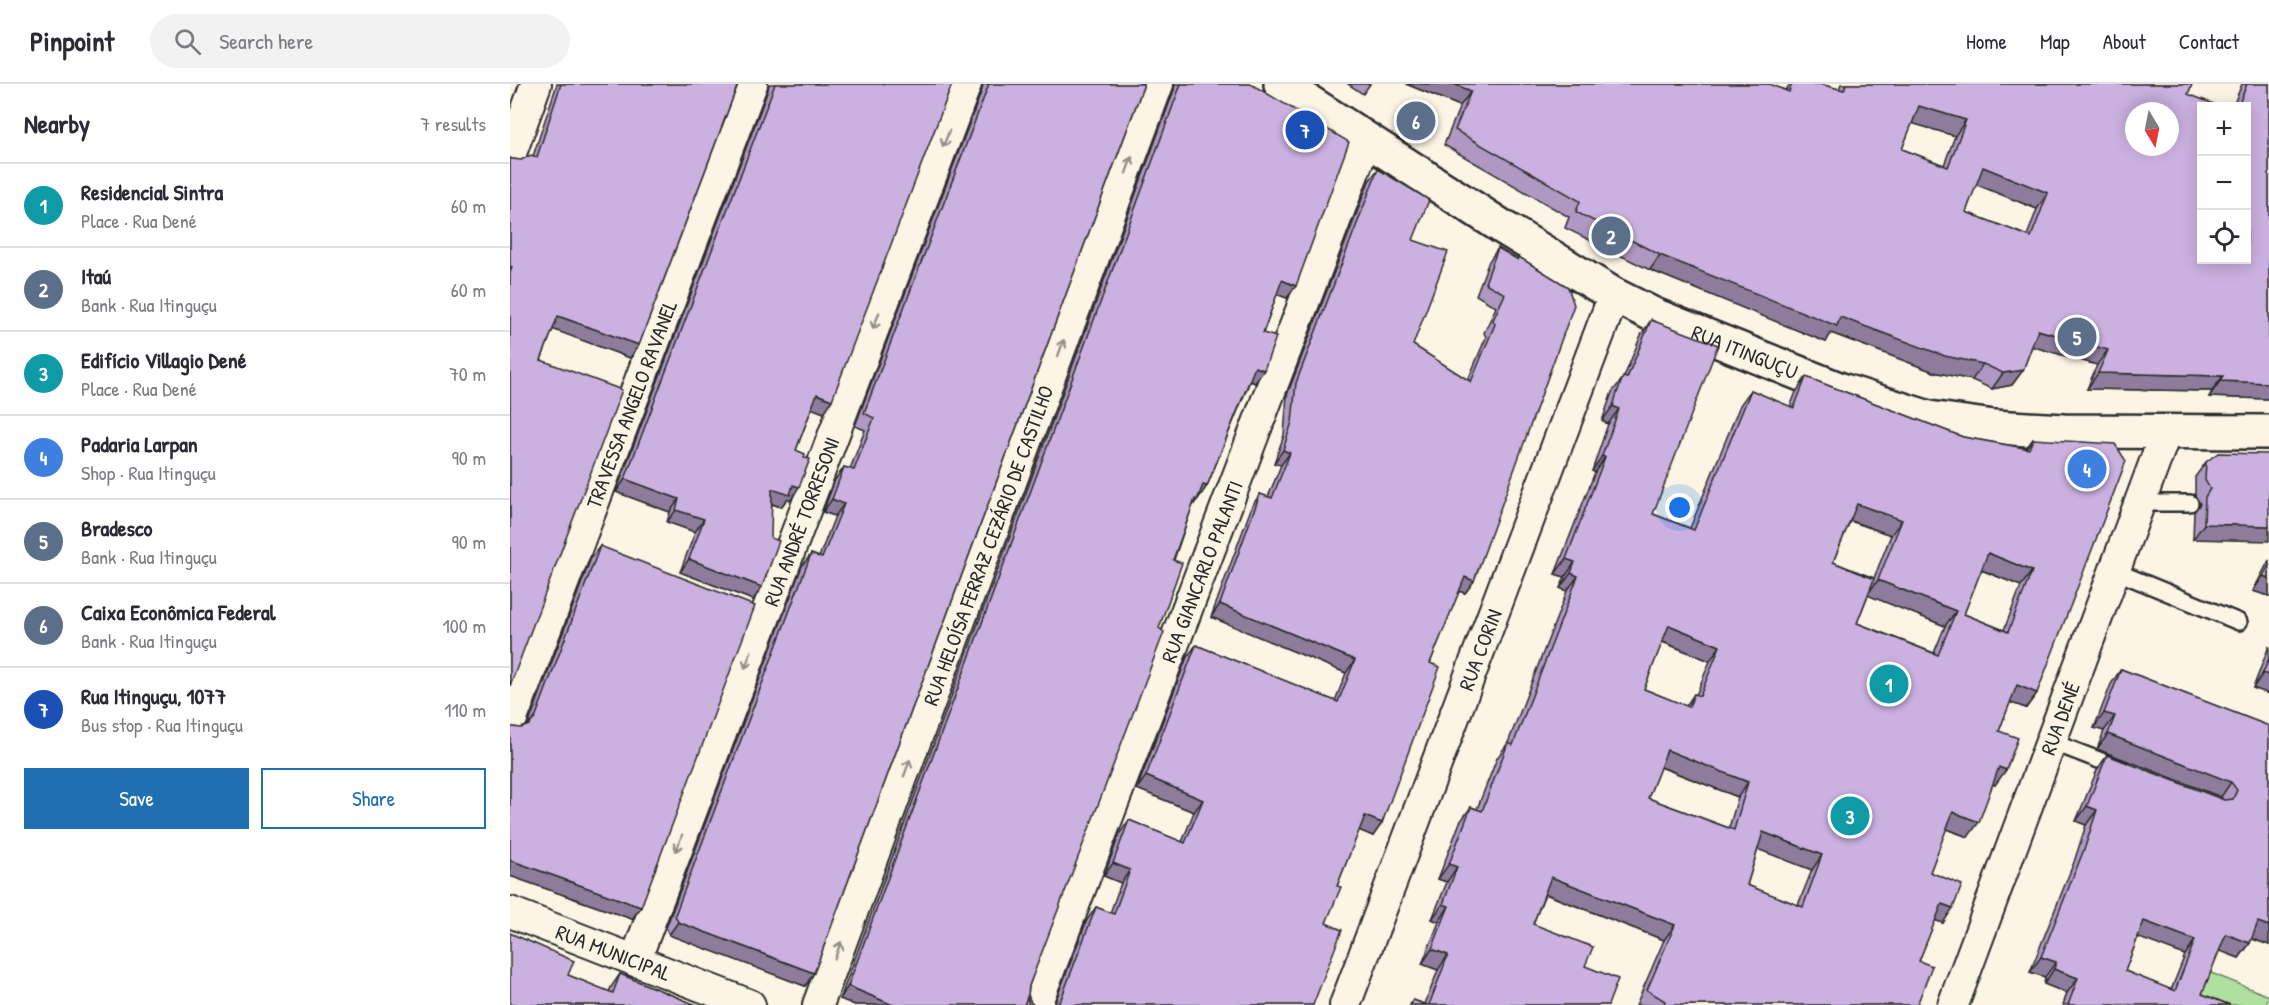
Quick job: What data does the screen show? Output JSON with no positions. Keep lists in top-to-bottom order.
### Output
{
  "streets": {
    "main road": ["RUA ITINGUÇU"],
    "street": [
      "TRAVESSA ANGELO RAVANEL",
      "RUA ANDRÉ TORRESONI",
      "RUA HELOÍSA FERRAZ CEZÁRIO DE CASTILHO",
      "RUA GIANCARLO PALANTI",
      "RUA CORIN",
      "RUA DENÉ",
      "RUA MUNICIPAL"
    ]
  },
  "crossings": [
    ["RUA ITINGUÇU", "RUA GIANCARLO PALANTI"],
    ["RUA ITINGUÇU", "RUA CORIN"],
    ["RUA ITINGUÇU", "RUA DENÉ"],
    ["RUA ANDRÉ TORRESONI", "RUA MUNICIPAL"]
  ],
  "one_way": ["RUA ANDRÉ TORRESONI", "RUA HELOÍSA FERRAZ CEZÁRIO DE CASTILHO"],
  "north": "bottom",
  "page": {
    "header": "Pinpoint",
    "search": "Search here",
    "nav": [
      "Home",
      "Map",
      "About",
      "Contact"
    ],
    "heading": ["Nearby", "7 results"],
    "pins": [
      "6",
      "7",
      "2",
      "5",
      "4",
      "1",
      "3"
    ],
    "map_buttons": ["+", "−"],
    "list": [
      {
        "mark": "1",
        "name": "Residencial Sintra",
        "note": "Place · Rua Dené",
        "value": "60 m"
      },
      {
        "mark": "2",
        "name": "Itaú",
        "note": "Bank · Rua Itinguçu",
        "value": "60 m"
      },
      {
        "mark": "3",
        "name": "Edifício Villagio Dené",
        "note": "Place · Rua Dené",
        "value": "70 m"
      },
      {
        "mark": "4",
        "name": "Padaria Larpan",
        "note": "Shop · Rua Itinguçu",
        "value": "90 m"
      },
      {
        "mark": "5",
        "name": "Bradesco",
        "note": "Bank · Rua Itinguçu",
        "value": "90 m"
      },
      {
        "mark": "6",
        "name": "Caixa Econômica Federal",
        "note": "Bank · Rua Itinguçu",
        "value": "100 m"
      },
      {
        "mark": "7",
        "name": "Rua Itinguçu, 1077",
        "note": "Bus stop · Rua Itinguçu",
        "value": "110 m"
      }
    ],
    "buttons": ["Save", "Share"]
  }
}
